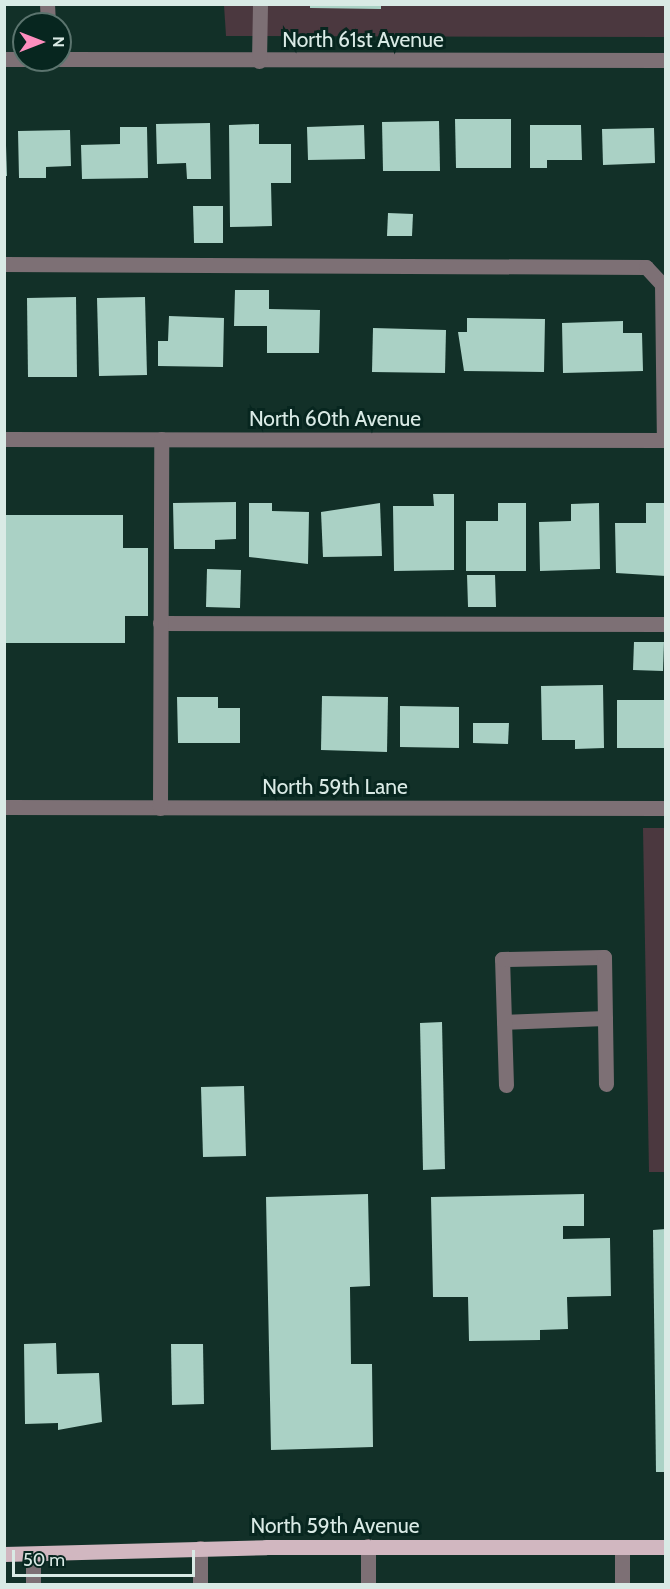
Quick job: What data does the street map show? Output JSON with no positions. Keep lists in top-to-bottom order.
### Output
{
  "streets": {
    "main road": ["North 59th Avenue"],
    "street": ["North 61st Avenue", "North 60th Avenue", "North 59th Lane"]
  },
  "scale_bar": "50 m",
  "north": "right"
}
